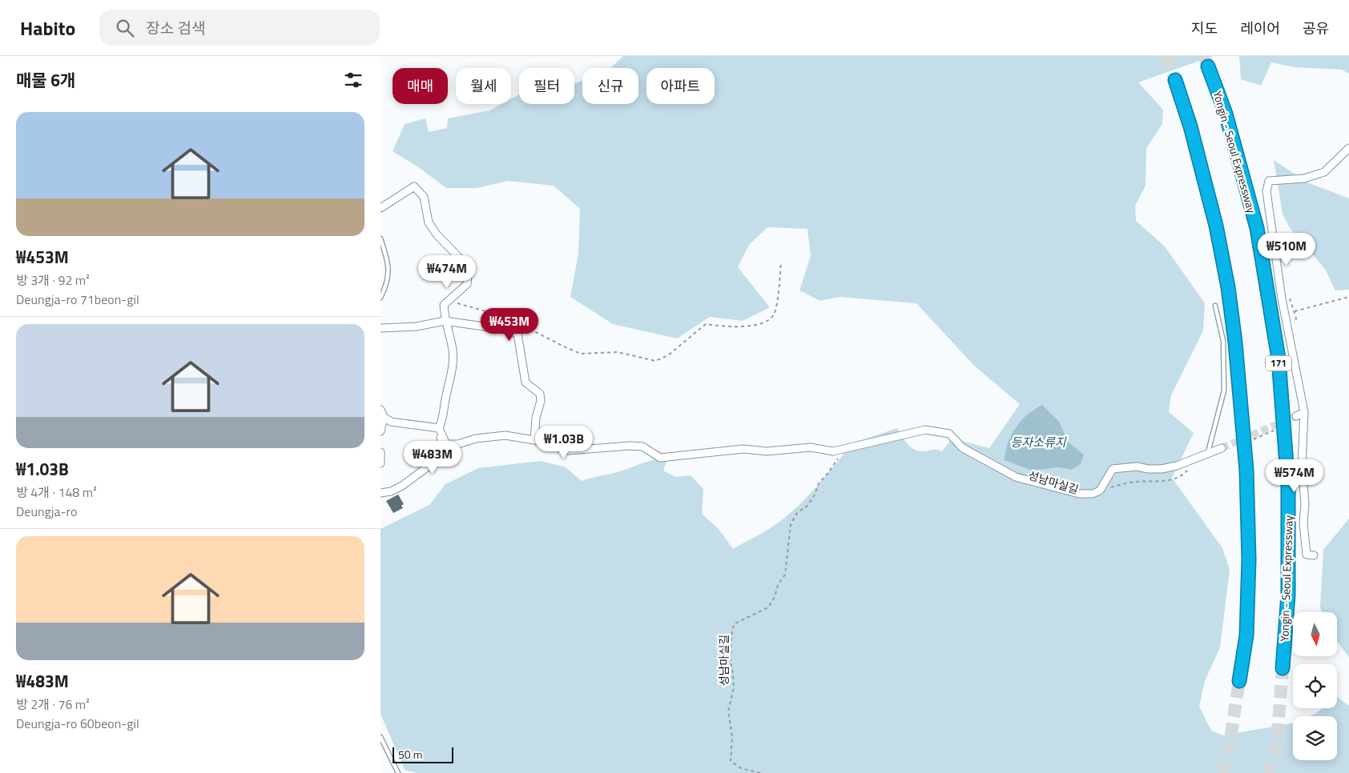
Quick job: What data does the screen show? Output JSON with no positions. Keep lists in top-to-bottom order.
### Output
{
  "streets": {
    "highway": ["Yongin - Seoul Expressway", "171"],
    "path": ["성남마실길"]
  },
  "water": ["등자소류지"],
  "scale_bar": "50 m",
  "north": "bottom",
  "page": {
    "header": "Habito",
    "search": "장소 검색",
    "nav": ["지도", "레이어", "공유"],
    "heading": "매물 6개",
    "chip": [
      "매매",
      "월세",
      "필터",
      "신규",
      "아파트"
    ],
    "list": [
      {
        "name": "₩453M",
        "note": "방 3개 · 92 m² · Deungja-ro 71beon-gil"
      },
      {
        "name": "₩1.03B",
        "note": "방 4개 · 148 m² · Deungja-ro"
      },
      {
        "name": "₩483M",
        "note": "방 2개 · 76 m² · Deungja-ro 60beon-gil"
      }
    ],
    "price": [
      "₩510M",
      "₩474M",
      "₩453M",
      "₩1.03B",
      "₩483M",
      "₩574M"
    ],
    "scale": "50 m"
  }
}
